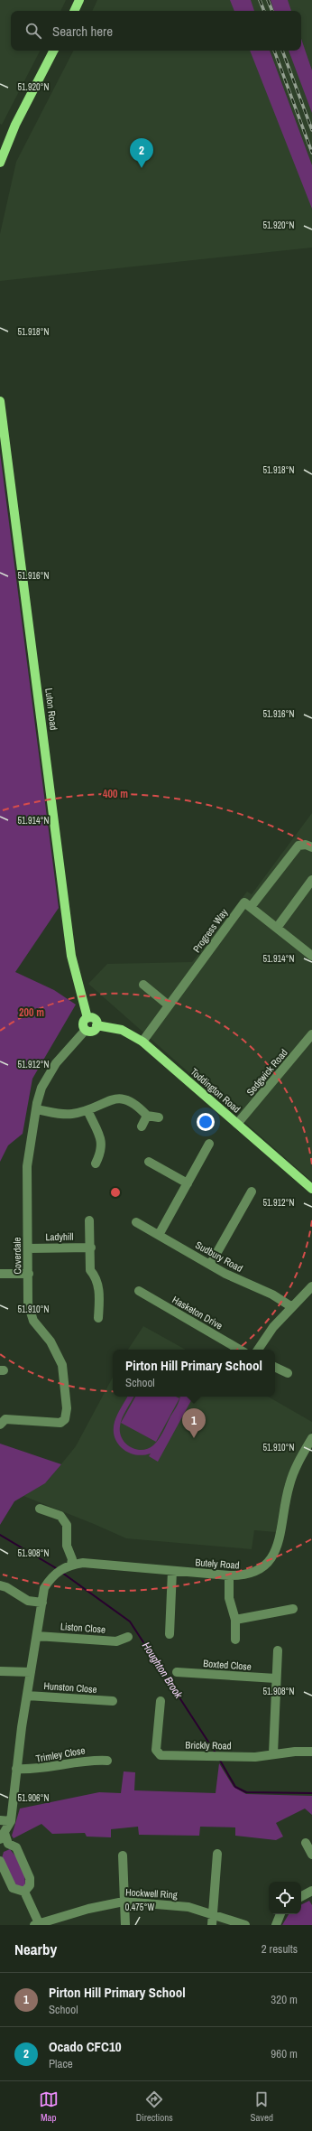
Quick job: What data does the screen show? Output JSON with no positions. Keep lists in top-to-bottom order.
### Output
{
  "streets": {
    "main road": ["Luton Road", "Toddington Road"],
    "street": [
      "Progress Way",
      "Sedgwick Road",
      "Ladyhill",
      "Coverdale",
      "Sudbury Road",
      "Hasketon Drive",
      "Butely Road",
      "Liston Close",
      "Boxted Close",
      "Hunston Close",
      "Brickly Road",
      "Trimley Close",
      "Hockwell Ring"
    ]
  },
  "crossings": [
    ["Luton Road", "Toddington Road"],
    ["Luton Road", "Coverdale"],
    ["Progress Way", "Toddington Road"],
    ["Sedgwick Road", "Toddington Road"],
    ["Toddington Road", "Coverdale"],
    ["Ladyhill", "Coverdale"]
  ],
  "water": ["Houghton Brook"],
  "page": {
    "search": "Search here",
    "pins": ["2", "1"],
    "popup": ["Pirton Hill Primary School", "School"],
    "heading": ["Nearby", "2 results"],
    "list": [
      {
        "mark": "1",
        "name": "Pirton Hill Primary School",
        "note": "School",
        "value": "320 m"
      },
      {
        "mark": "2",
        "name": "Ocado CFC10",
        "note": "Place",
        "value": "960 m"
      }
    ],
    "nav": ["Map", "Directions", "Saved"]
  },
  "coordinates": [
    "51.920°N",
    "51.918°N",
    "51.916°N",
    "51.914°N",
    "51.912°N",
    "51.910°N",
    "51.908°N",
    "51.906°N",
    "0.475°W"
  ],
  "rings": ["400 m", "200 m"]
}
